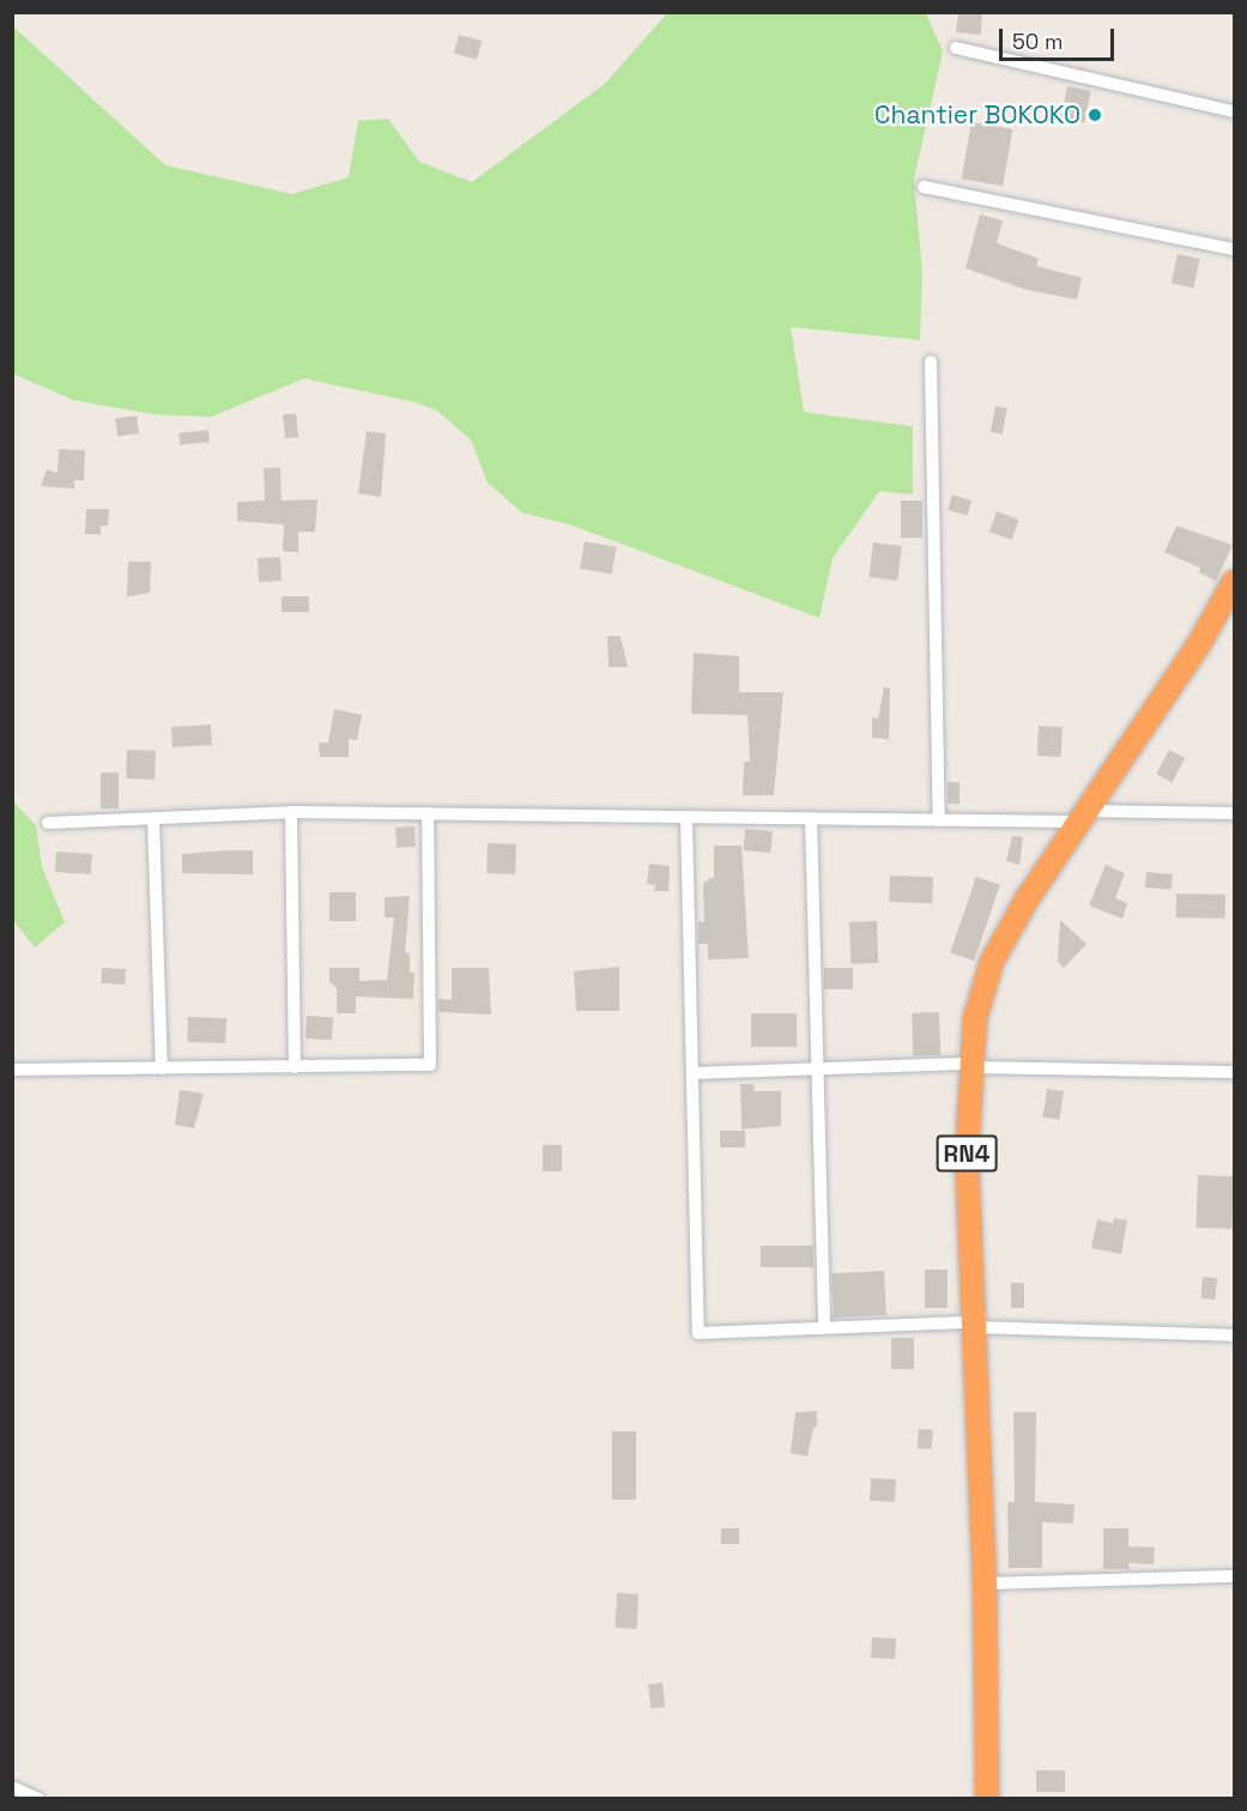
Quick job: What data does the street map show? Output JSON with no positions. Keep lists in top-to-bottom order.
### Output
{
  "streets": {
    "highway": ["RN4"]
  },
  "places": ["Chantier BOKOKO"],
  "scale_bar": "50 m"
}
